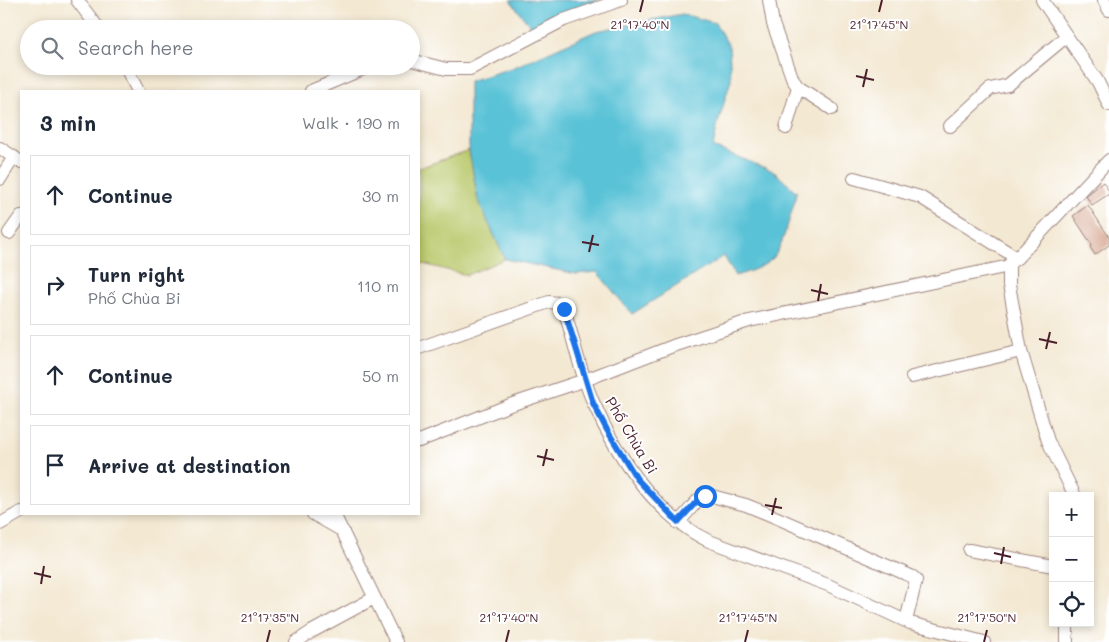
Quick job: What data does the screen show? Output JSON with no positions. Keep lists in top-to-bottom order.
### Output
{
  "streets": {
    "street": ["Phố Chùa Bi"]
  },
  "page": {
    "search": "Search here",
    "heading": ["3 min", "Walk · 190 m"],
    "list": [
      ["Continue", "30 m"],
      ["Turn right", "Phố Chùa Bi", "110 m"],
      ["Continue", "50 m"],
      "Arrive at destination"
    ],
    "map_buttons": ["+", "−"]
  },
  "coordinates": [
    "21°17'40\"N",
    "21°17'45\"N",
    "21°17'35\"N",
    "21°17'50\"N"
  ]
}
